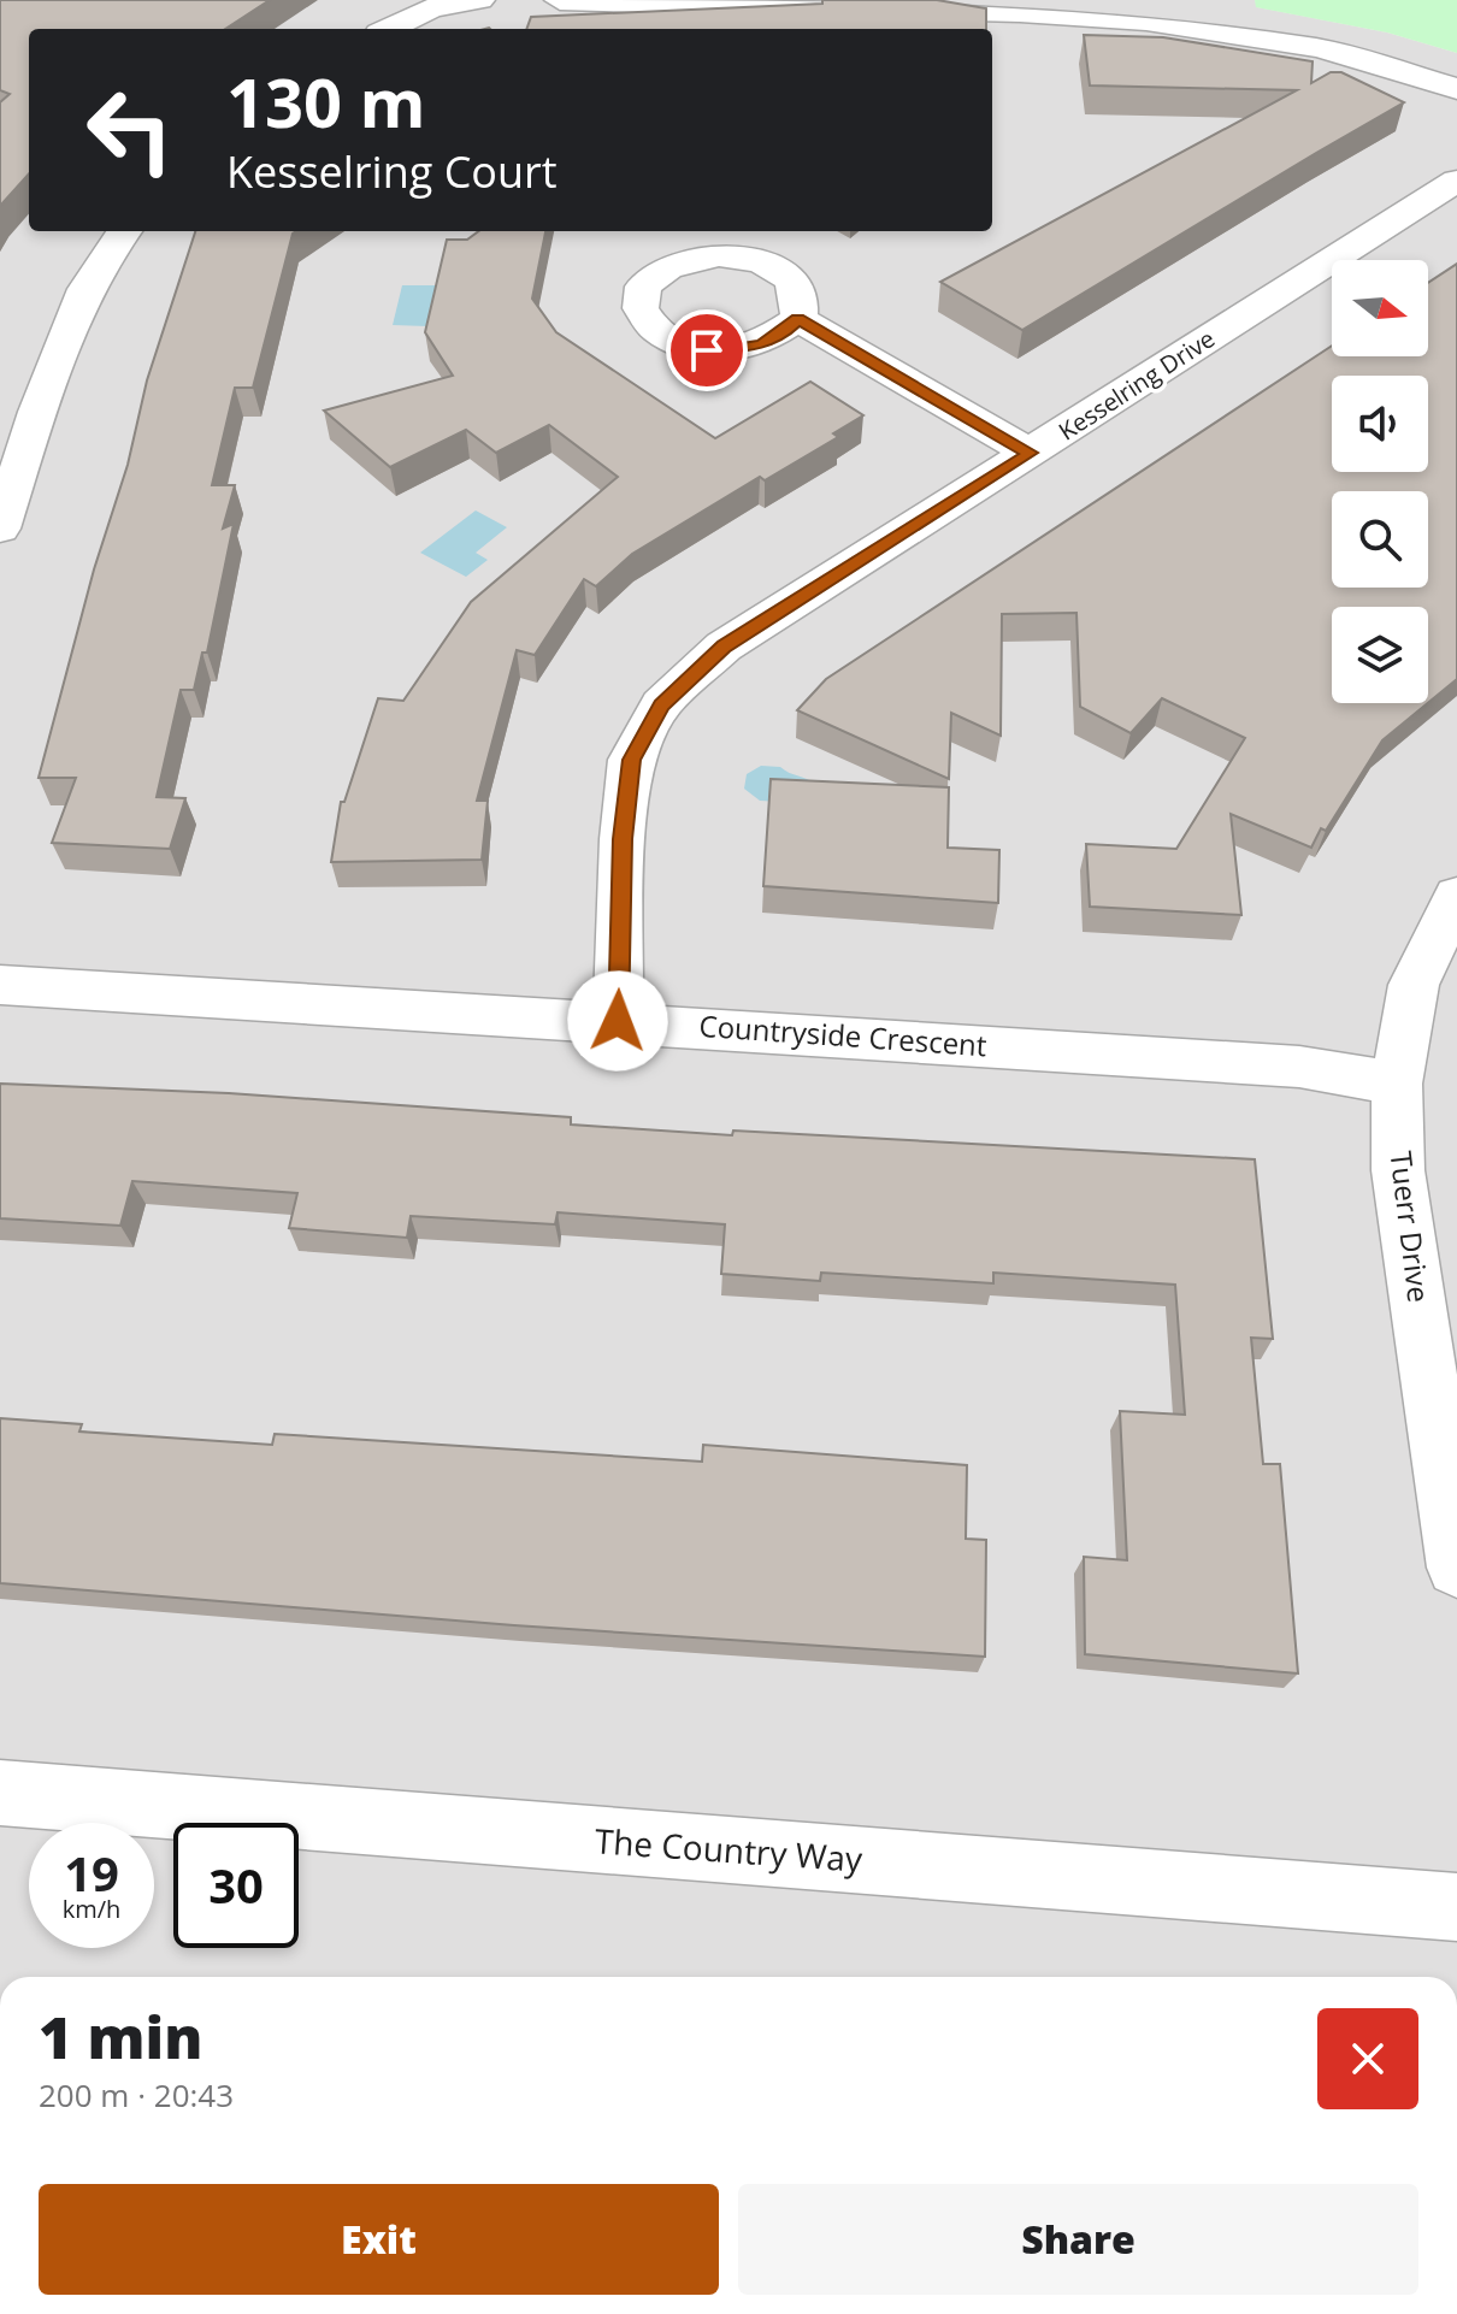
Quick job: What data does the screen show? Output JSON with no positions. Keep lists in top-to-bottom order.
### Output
{
  "streets": {
    "street": [
      "Kesselring Drive",
      "Countryside Crescent",
      "Tuerr Drive",
      "The Country Way"
    ]
  },
  "crossings": [
    ["Kesselring Drive", "Countryside Crescent"],
    ["Countryside Crescent", "Tuerr Drive"]
  ],
  "north": "right",
  "page": {
    "turn": ["130 m", "Kesselring Court"],
    "speed": "19 km/h",
    "limit": "30",
    "heading": ["1 min", "200 m · 20:43"],
    "buttons": ["Exit", "Share"]
  }
}
